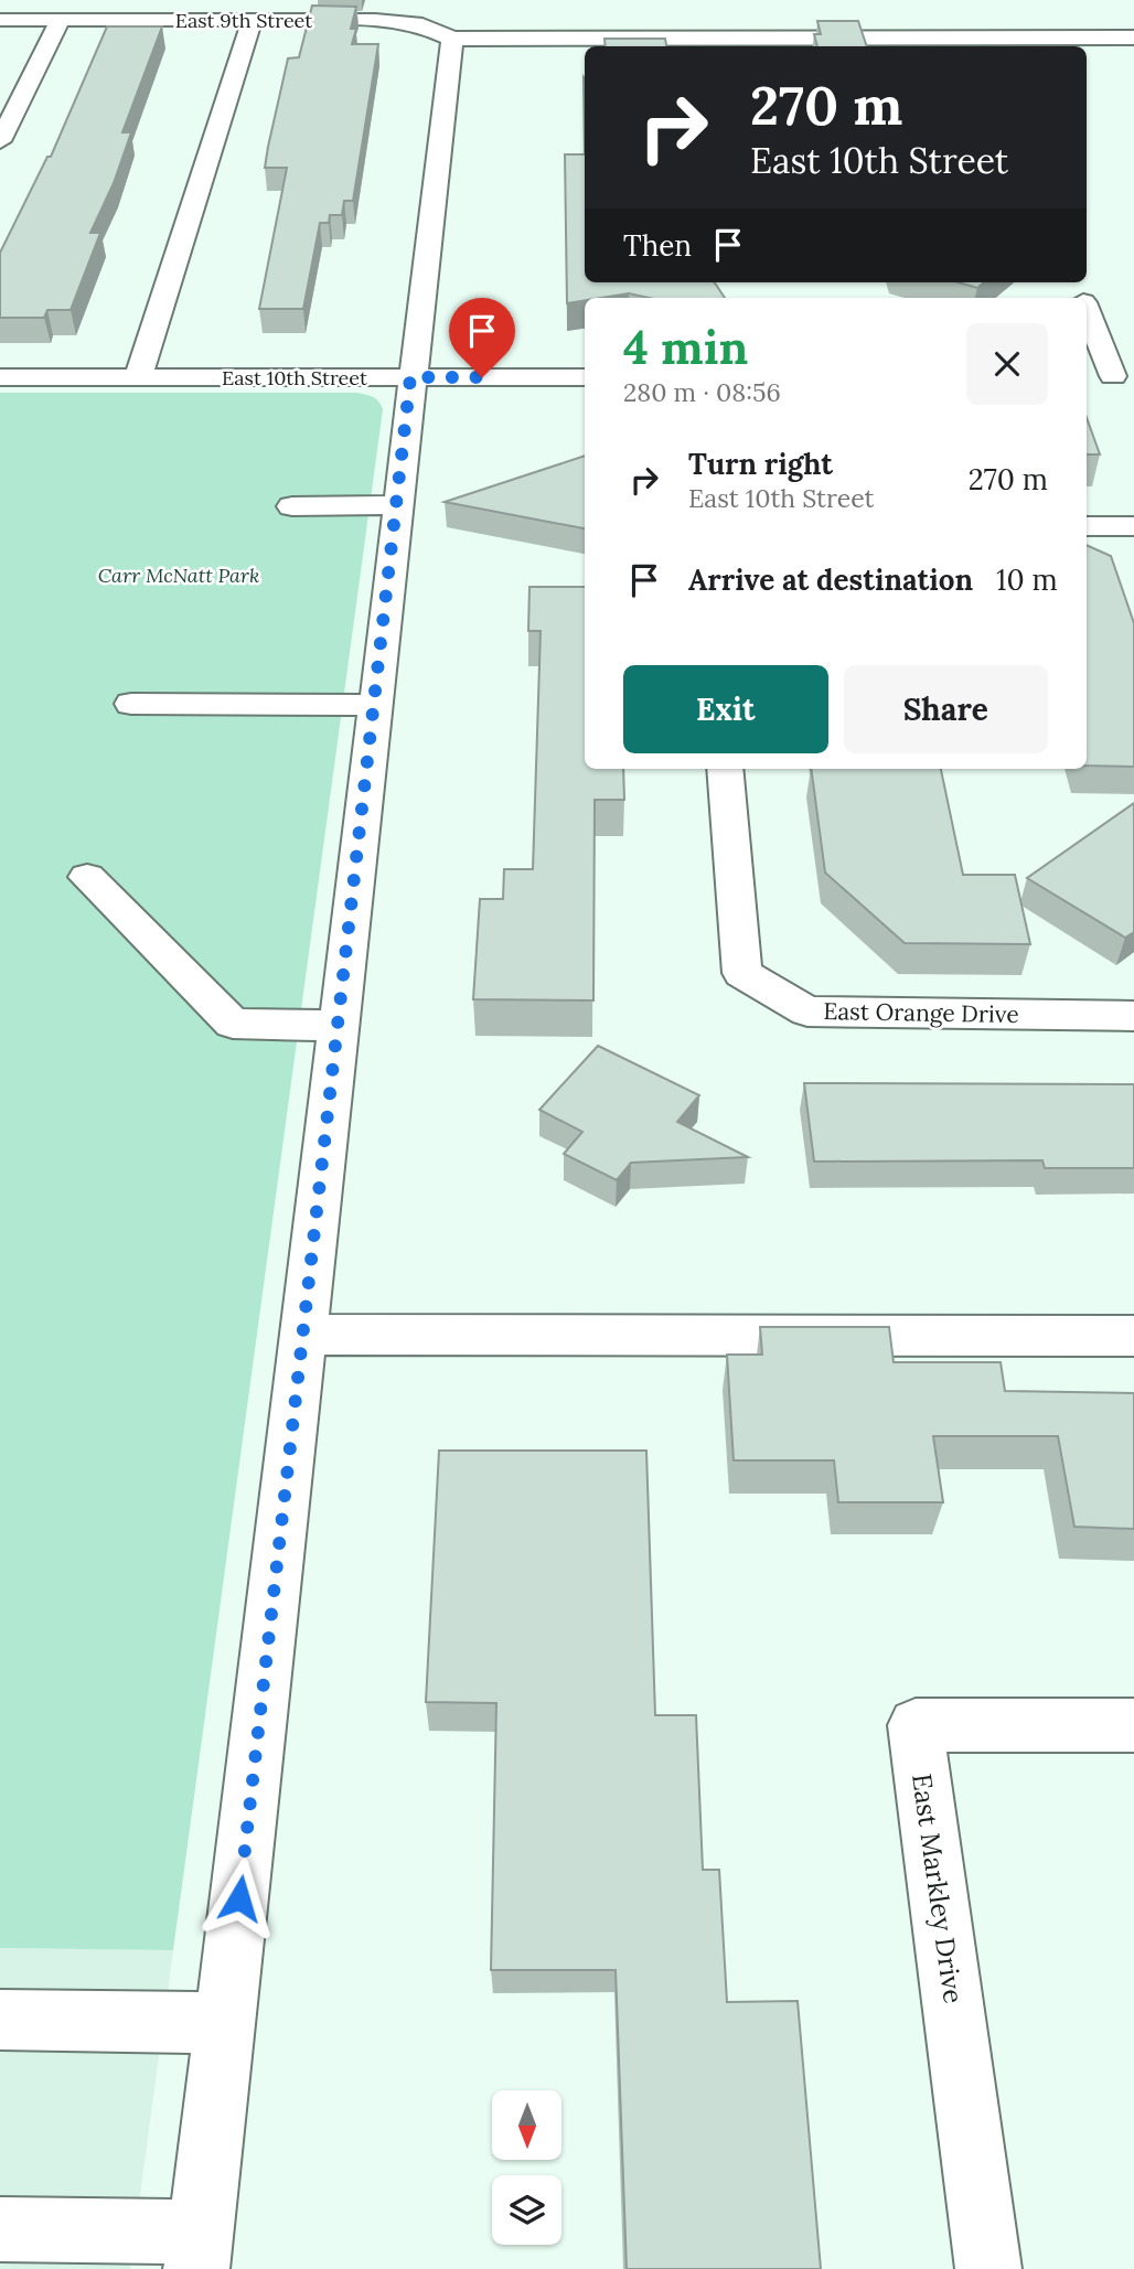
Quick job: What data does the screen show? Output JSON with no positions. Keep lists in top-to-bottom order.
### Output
{
  "streets": {
    "street": [
      "East 9th Street",
      "East 10th Street",
      "East Orange Drive",
      "East Markley Drive"
    ]
  },
  "parks": ["Carr McNatt Park"],
  "north": "bottom",
  "page": {
    "turn": ["270 m", "East 10th Street"],
    "then": "Then",
    "heading": ["4 min", "280 m · 08:56"],
    "list": [
      {
        "name": "Turn right",
        "note": "East 10th Street",
        "value": "270 m"
      },
      {
        "name": "Arrive at destination",
        "value": "10 m"
      }
    ],
    "buttons": ["Exit", "Share"]
  }
}
